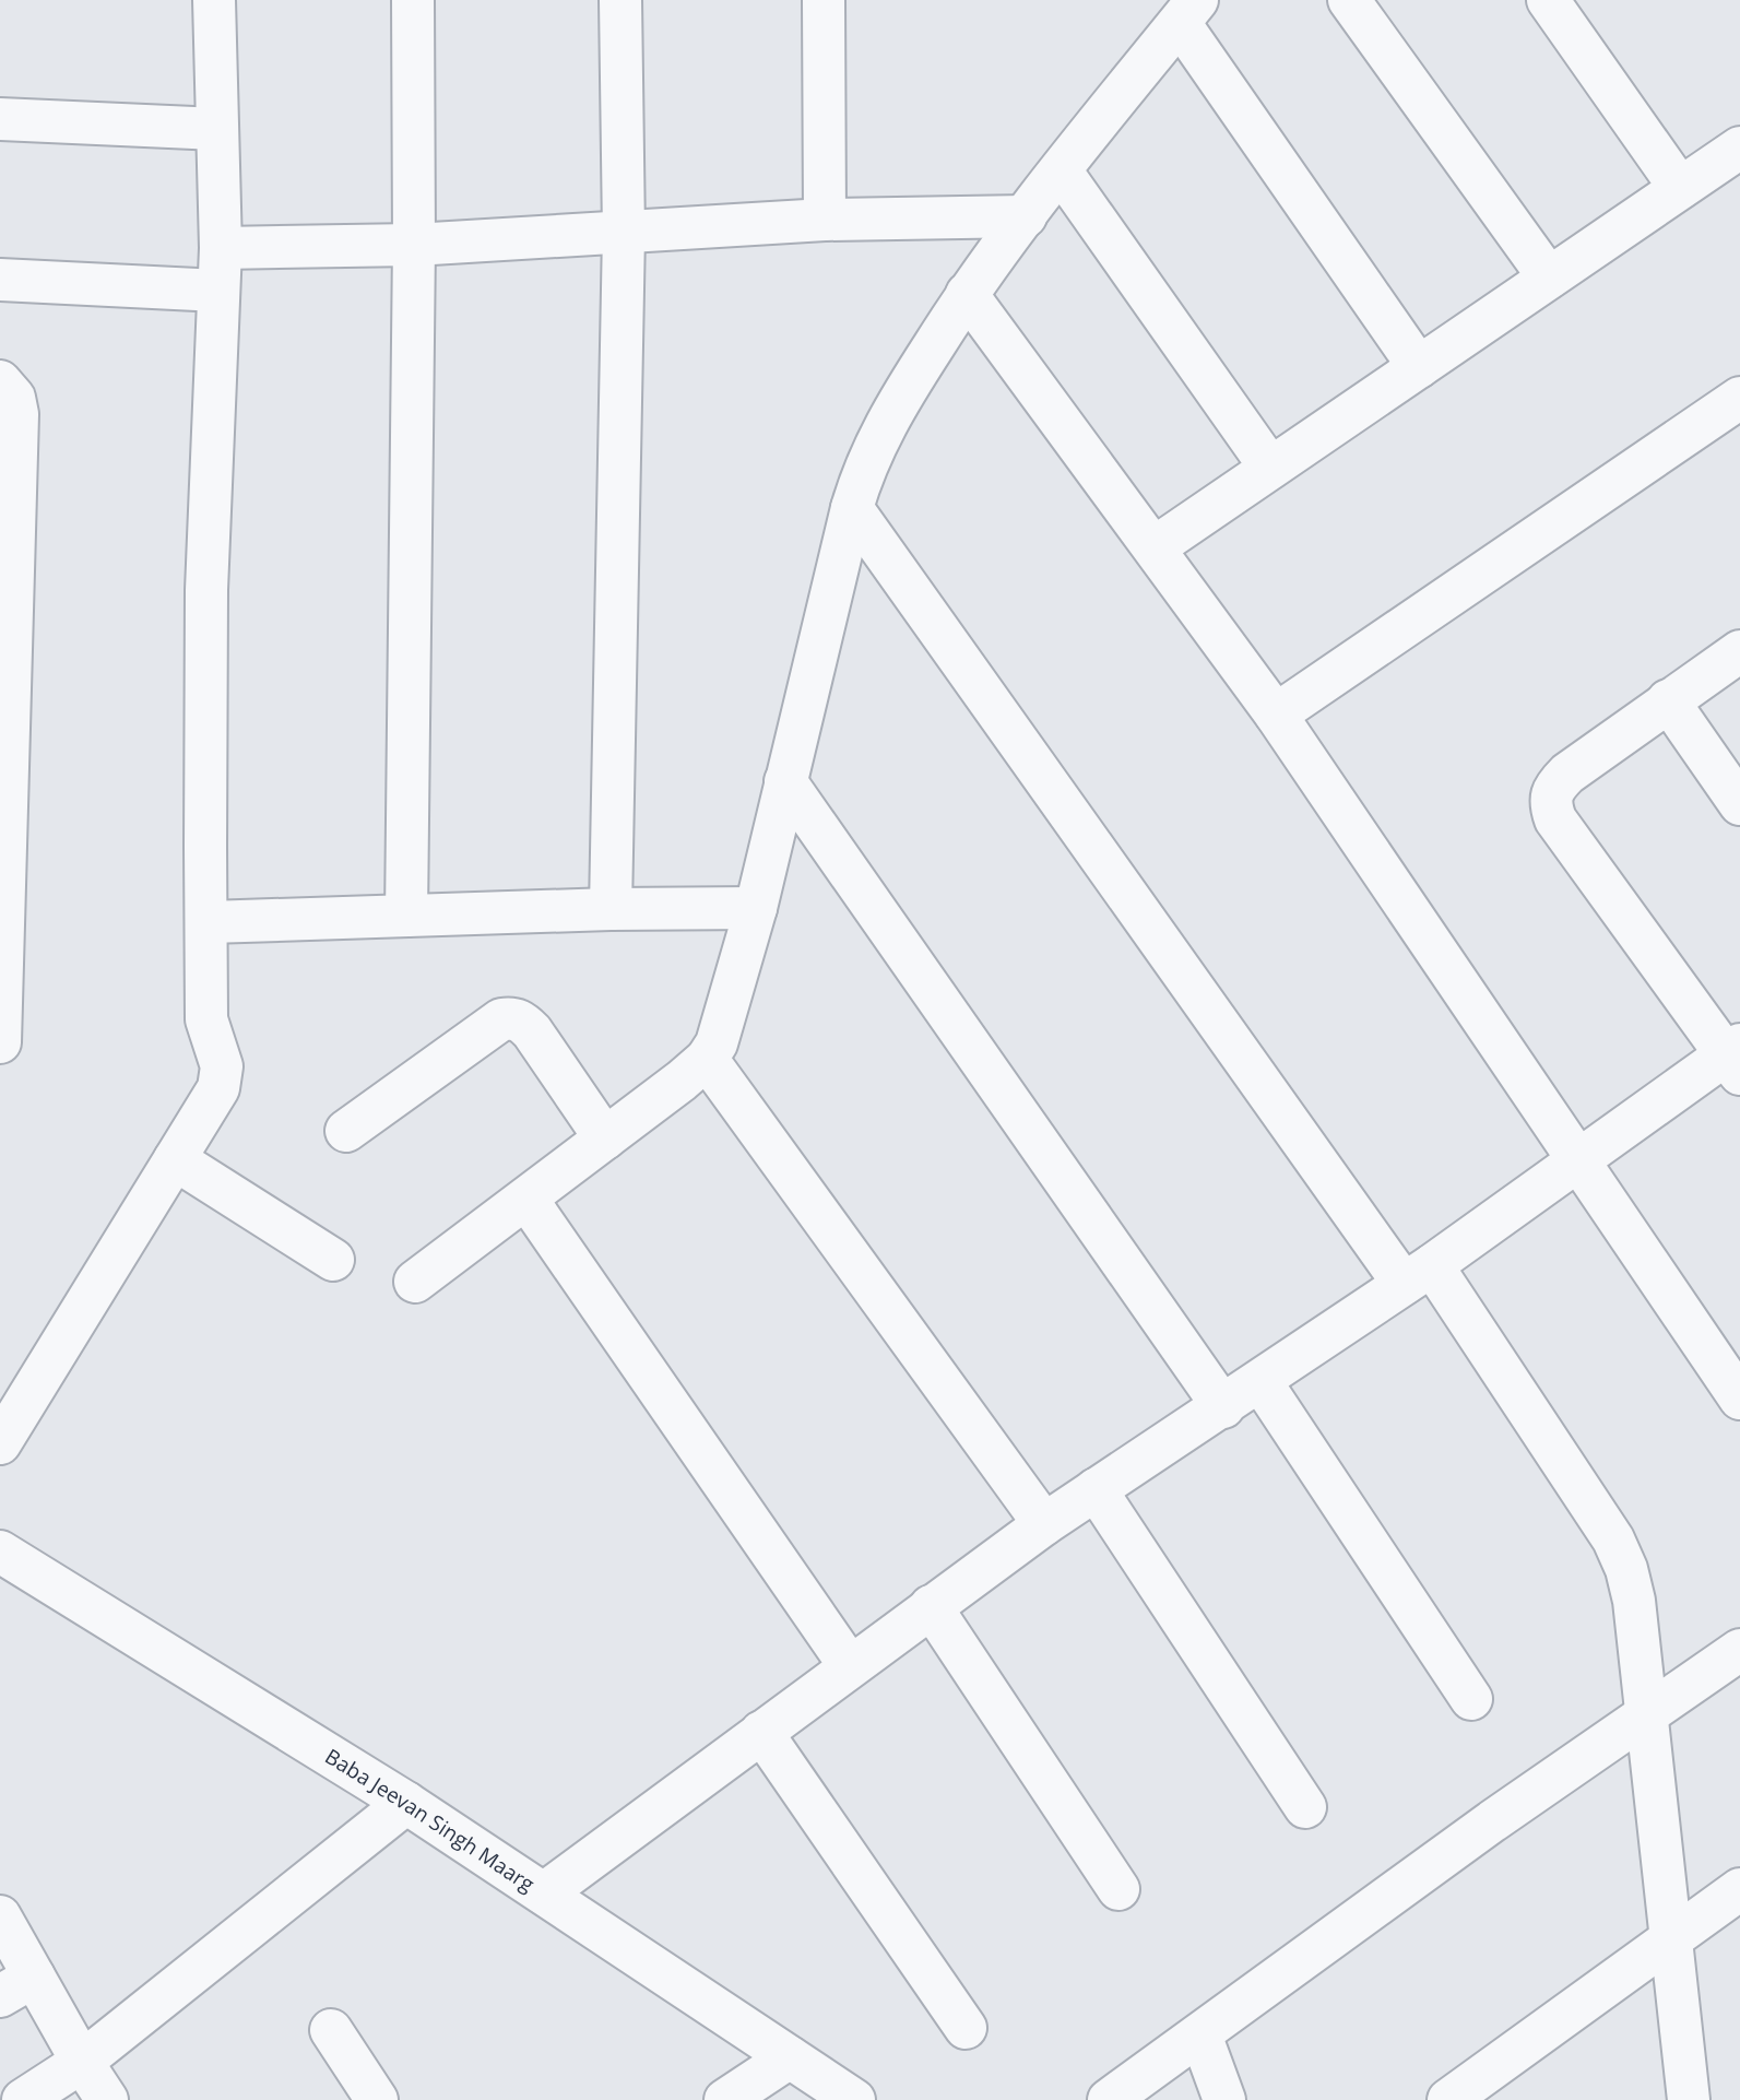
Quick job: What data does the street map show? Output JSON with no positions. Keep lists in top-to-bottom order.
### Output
{
  "streets": {
    "street": ["Baba Jeevan Singh Maarg"]
  }
}
